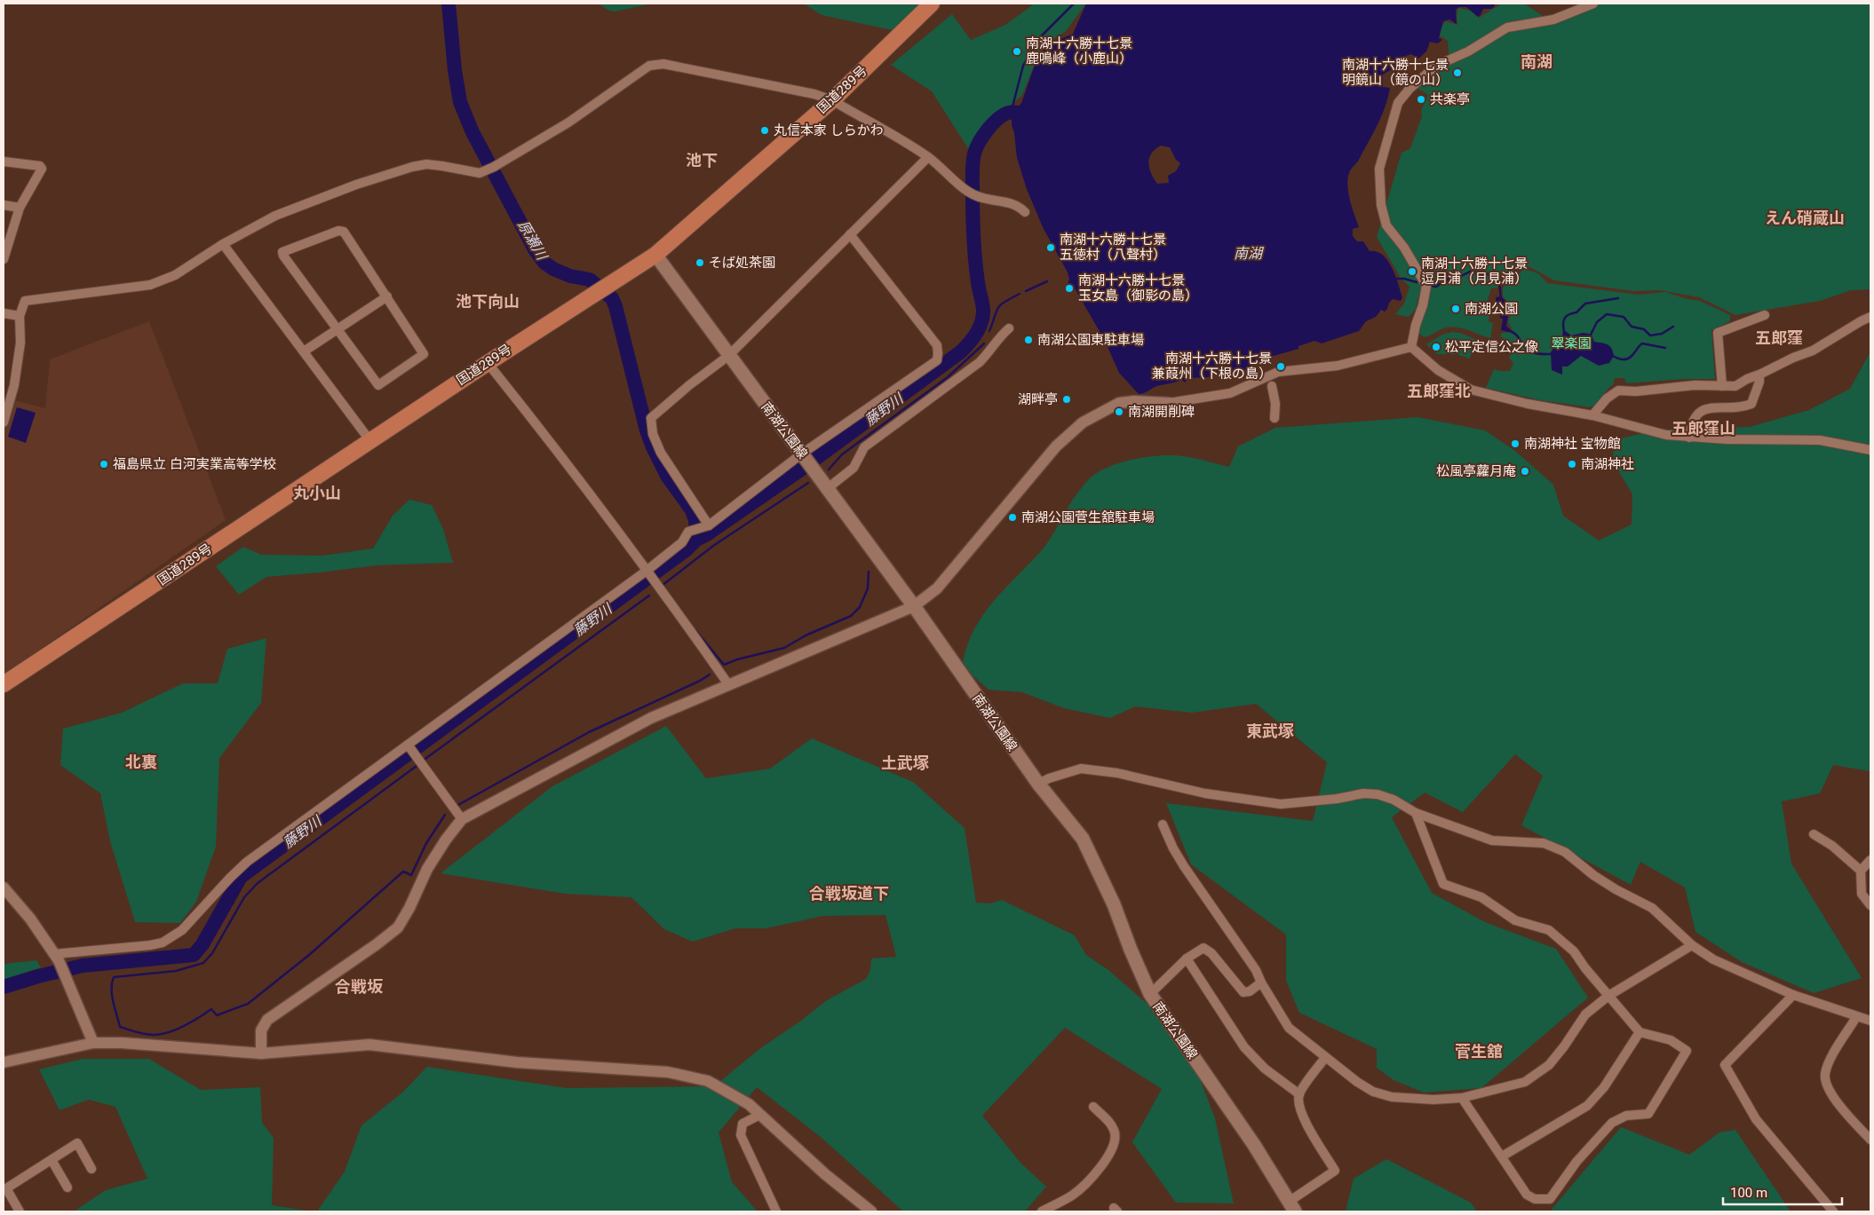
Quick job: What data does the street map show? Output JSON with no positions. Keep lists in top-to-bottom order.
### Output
{
  "streets": {
    "highway": ["国道289号"],
    "main road": ["南湖公園線"]
  },
  "crossings": [
    ["国道289号", "南湖公園線"]
  ],
  "districts": [
    "南湖",
    "池下",
    "えん硝蔵山",
    "池下向山",
    "五郎窪",
    "五郎窪北",
    "五郎窪山",
    "丸小山",
    "東武塚",
    "北裏",
    "土武塚",
    "合戦坂道下",
    "合戦坂",
    "菅生舘"
  ],
  "water": ["原瀬川", "南湖", "藤野川"],
  "parks": ["翠楽園"],
  "places": [
    "南湖十六勝十七景 鹿鳴峰（小鹿山）",
    "南湖十六勝十七景 明鏡山（鏡の山）",
    "共楽亭",
    "丸信本家 しらかわ",
    "南湖十六勝十七景 五徳村（八聲村）",
    "そば処茶園",
    "南湖十六勝十七景 逗月浦（月見浦）",
    "南湖十六勝十七景 玉女島（御影の島）",
    "南湖公園",
    "南湖公園東駐車場",
    "松平定信公之像",
    "南湖十六勝十七景 兼葭州（下根の島）",
    "湖畔亭",
    "南湖開削碑",
    "南湖神社 宝物館",
    "福島県立 白河実業高等学校",
    "南湖神社",
    "松風亭蘿月庵",
    "南湖公園菅生舘駐車場"
  ],
  "scale_bar": "100 m"
}
